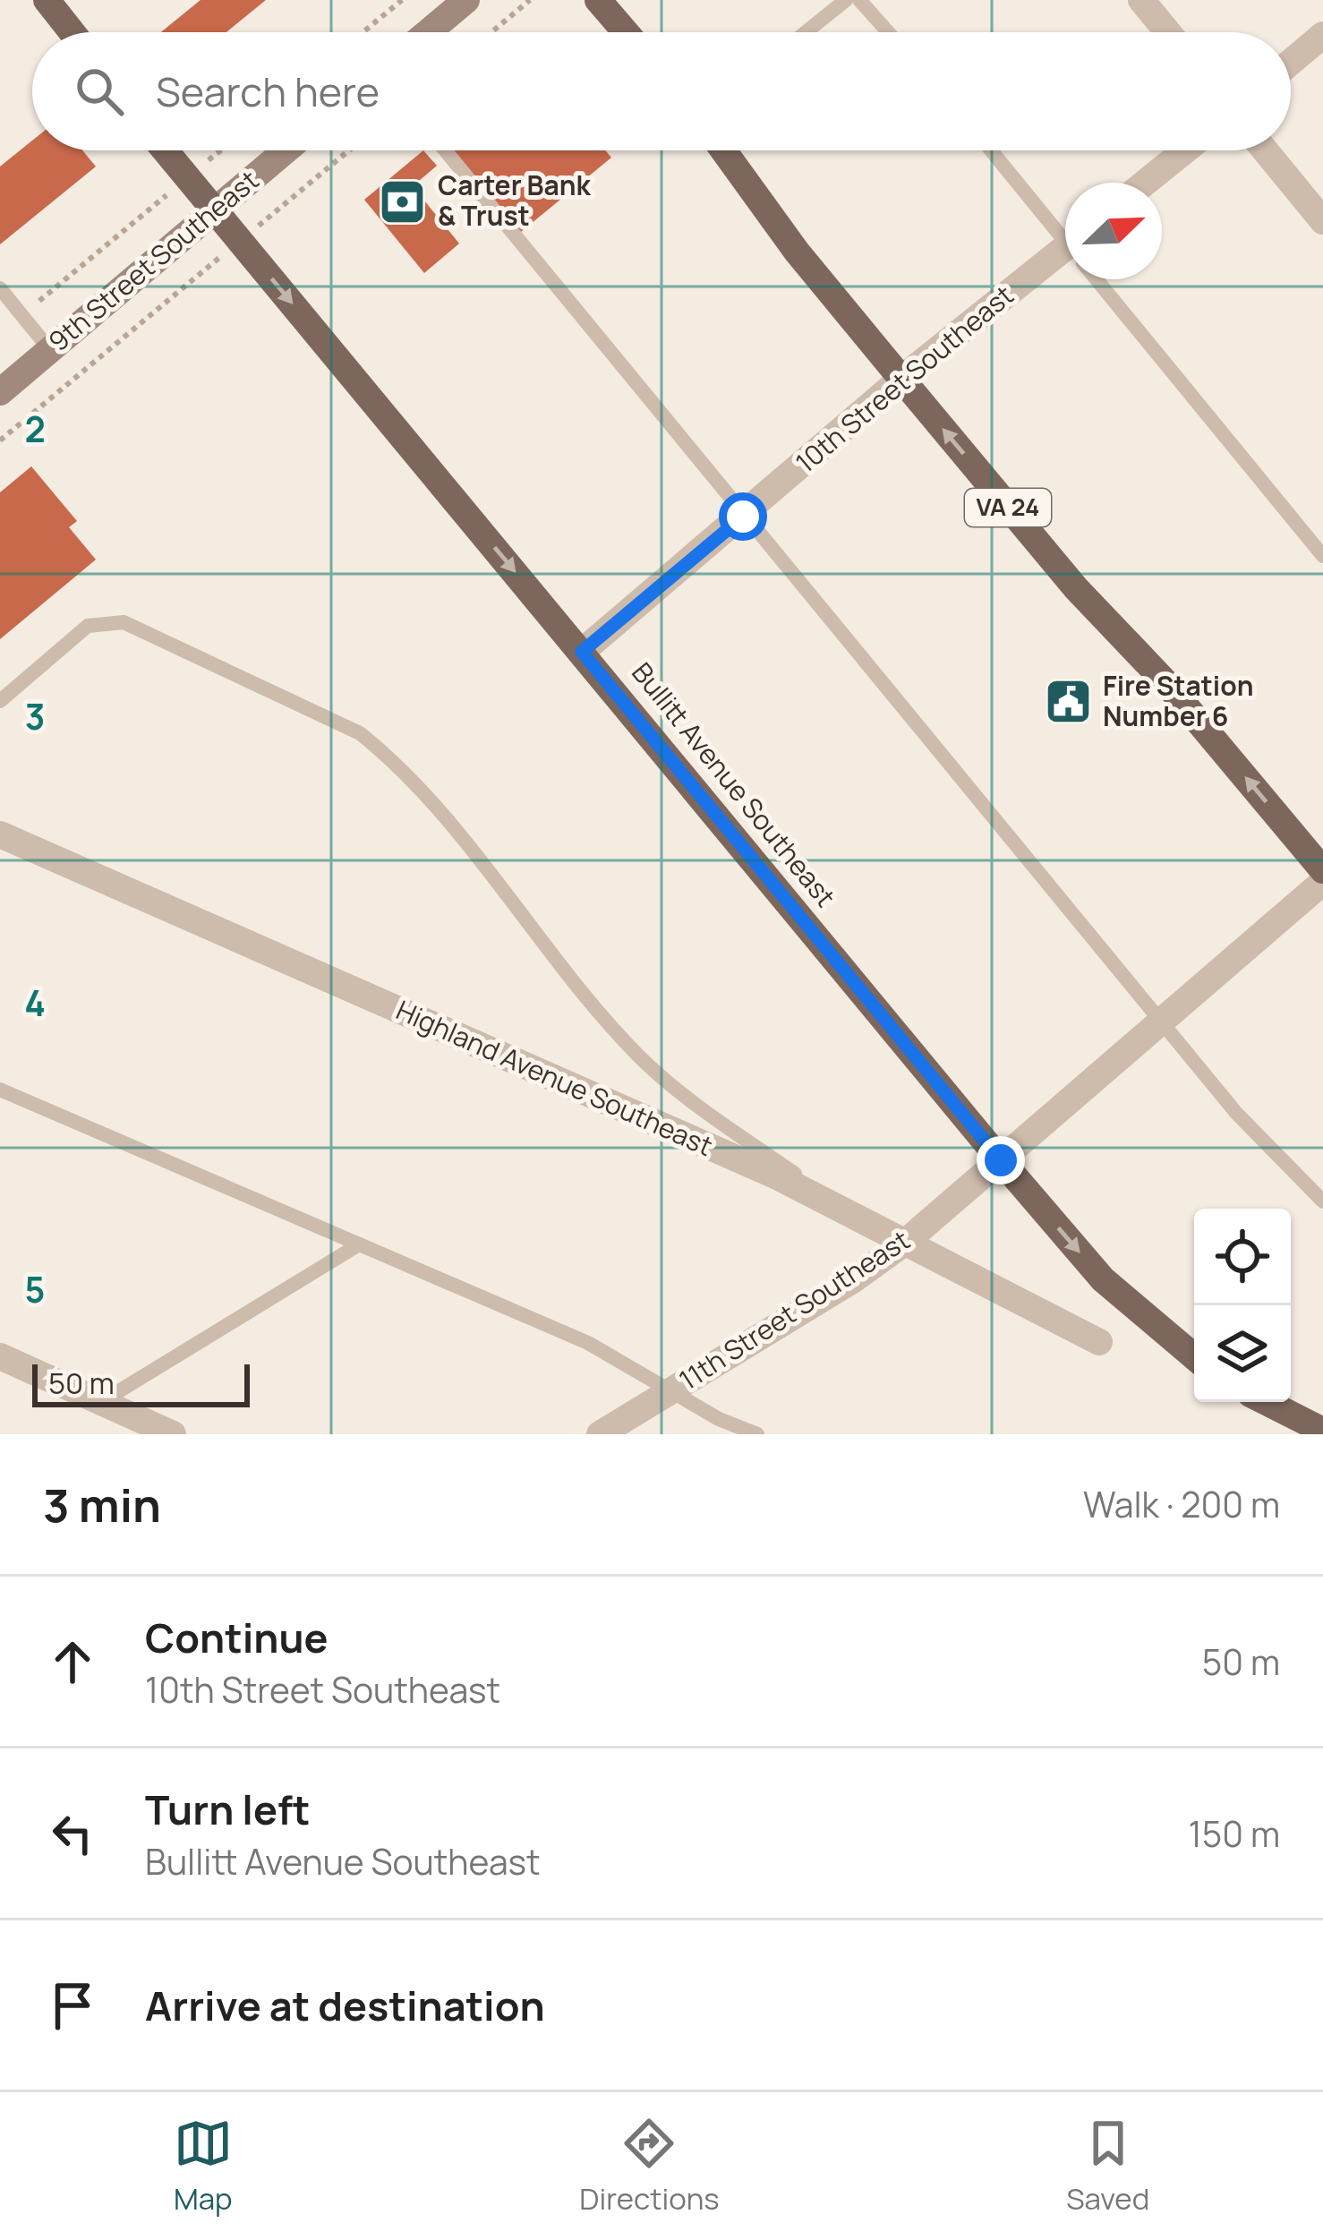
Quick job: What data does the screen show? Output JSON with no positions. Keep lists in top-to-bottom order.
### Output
{
  "streets": {
    "main road": ["VA 24", "Bullitt Avenue Southeast"],
    "street": [
      "9th Street Southeast",
      "10th Street Southeast",
      "Highland Avenue Southeast",
      "11th Street Southeast"
    ]
  },
  "crossings": [
    ["9th Street Southeast", "Bullitt Avenue Southeast"],
    ["10th Street Southeast", "VA 24"],
    ["10th Street Southeast", "Bullitt Avenue Southeast"],
    ["Bullitt Avenue Southeast", "11th Street Southeast"],
    ["Highland Avenue Southeast", "11th Street Southeast"]
  ],
  "one_way": ["Bullitt Avenue Southeast"],
  "places": {
    "bank": ["Carter Bank & Trust"],
    "public building": ["Fire Station Number 6"]
  },
  "scale_bar": "50 m",
  "north": "top right",
  "page": {
    "search": "Search here",
    "scale": "50 m",
    "heading": ["3 min", "Walk · 200 m"],
    "list": [
      ["Continue", "10th Street Southeast", "50 m"],
      ["Turn left", "Bullitt Avenue Southeast", "150 m"],
      "Arrive at destination"
    ],
    "nav": ["Map", "Directions", "Saved"]
  },
  "grid": {
    "rows": [
      "2",
      "3",
      "4",
      "5"
    ]
  }
}
